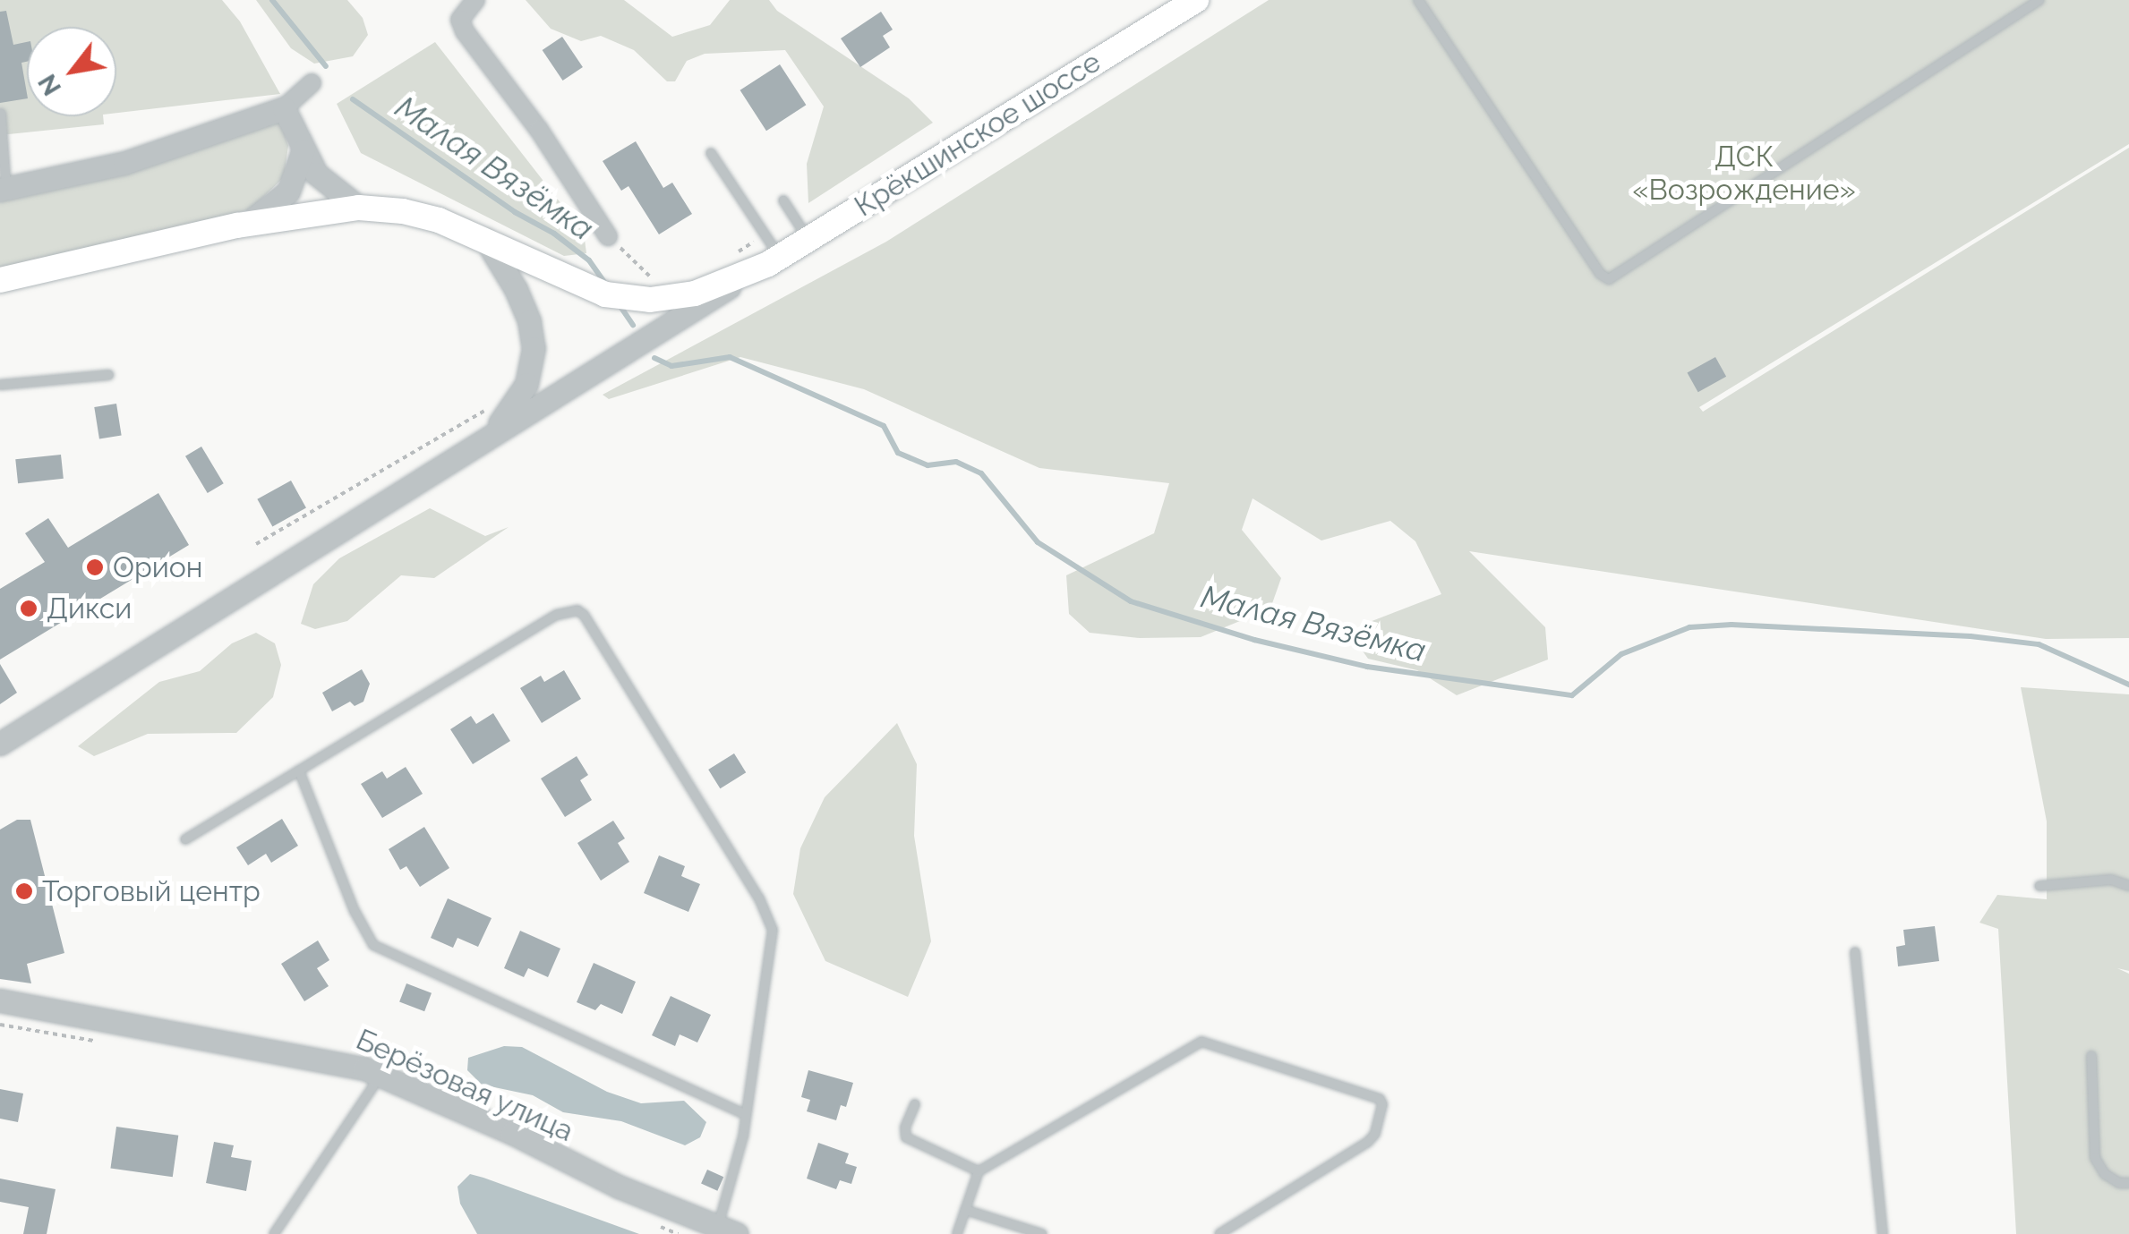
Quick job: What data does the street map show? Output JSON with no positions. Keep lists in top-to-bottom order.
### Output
{
  "streets": {
    "main road": ["Крёкшинское шоссе"],
    "street": ["Берёзовая улица"]
  },
  "water": ["Малая Вязёмка"],
  "parks": ["ДСК «Возрождение»"],
  "places": ["Орион", "Дикси", "Торговый центр"],
  "north": "bottom left"
}
